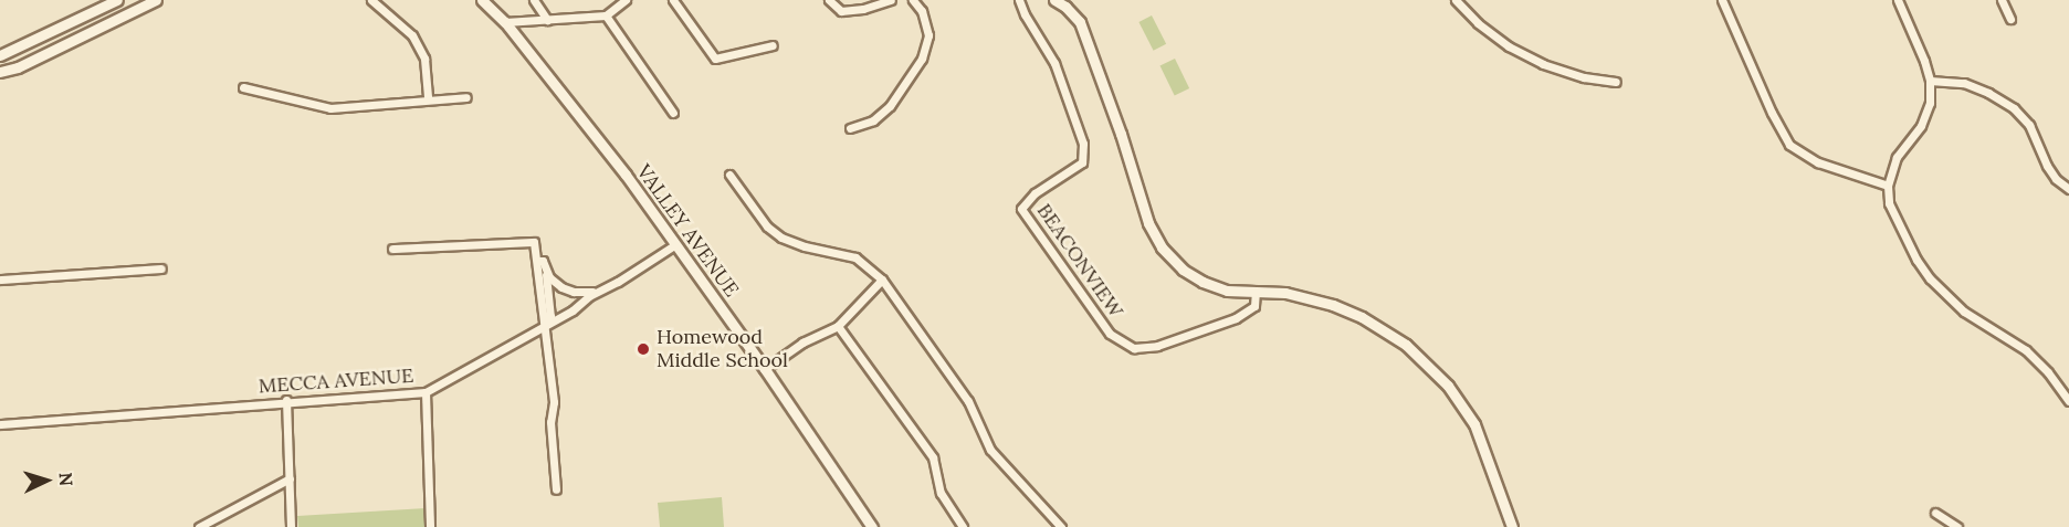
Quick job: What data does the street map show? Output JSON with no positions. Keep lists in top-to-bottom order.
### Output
{
  "streets": {
    "main road": ["VALLEY AVENUE"],
    "street": ["BEACONVIEW", "MECCA AVENUE"]
  },
  "crossings": [
    ["VALLEY AVENUE", "MECCA AVENUE"]
  ],
  "places": ["Homewood Middle School"],
  "north": "right"
}
